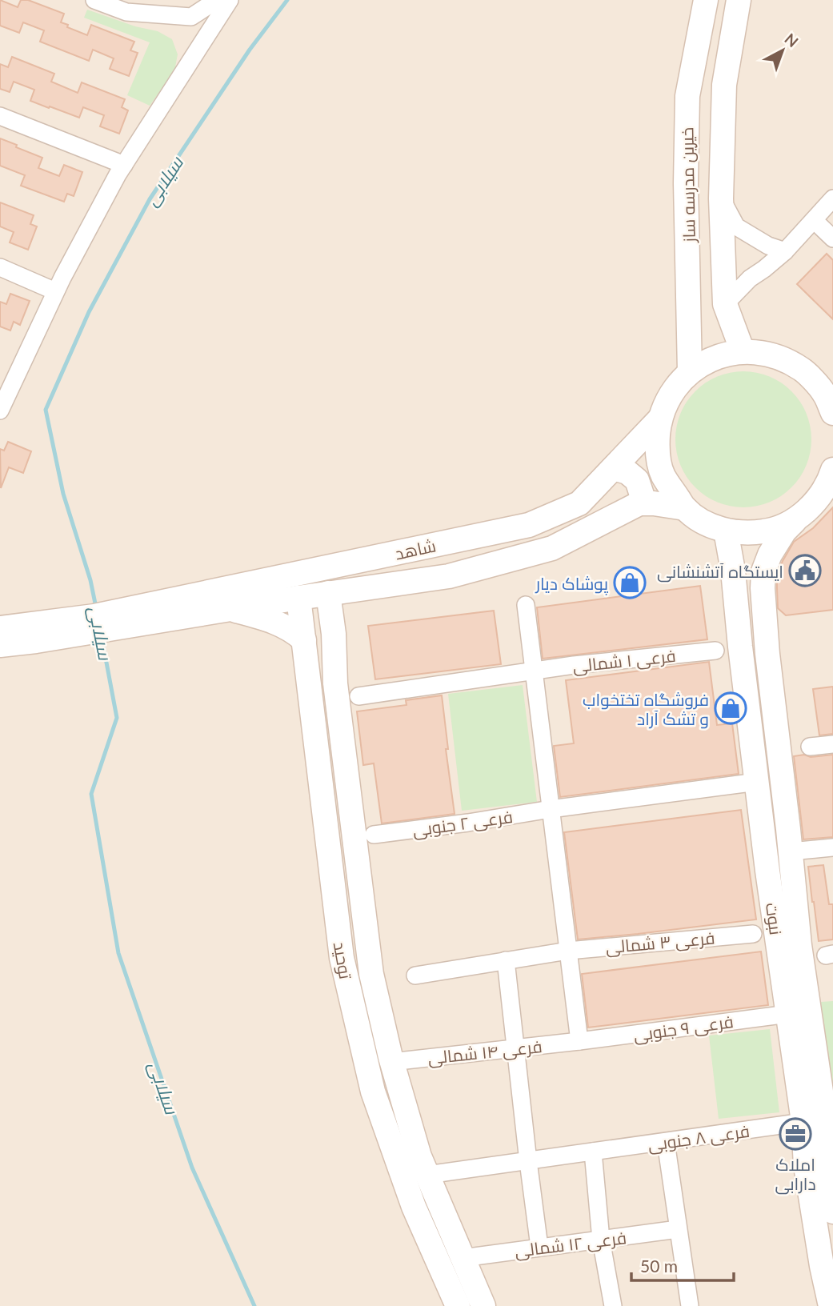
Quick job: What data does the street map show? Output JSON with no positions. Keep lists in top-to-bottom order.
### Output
{
  "streets": {
    "main road": [
      "خیرین مدرسه ساز",
      "شاهد",
      "نبوت",
      "توحید"
    ],
    "street": [
      "فرعی ۱ شمالی",
      "فرعی ۲ جنوبی",
      "فرعی ۳ شمالی",
      "فرعی ۹ جنوبی",
      "فرعی ۱۴ شمالی",
      "فرعی ۸ جنوبی",
      "فرعی ۱۲ شمالی"
    ]
  },
  "crossings": [
    ["شاهد", "توحید"],
    ["فرعی ۲ جنوبی", "نبوت"],
    ["نبوت", "فرعی ۹ جنوبی"],
    ["نبوت", "فرعی ۸ جنوبی"],
    ["توحید", "فرعی ۱۴ شمالی"],
    ["توحید", "فرعی ۸ جنوبی"],
    ["توحید", "فرعی ۱۲ شمالی"],
    ["فرعی ۹ جنوبی", "فرعی ۱۴ شمالی"]
  ],
  "water": ["سیلابی"],
  "places": {
    "public building": ["ایستگاه آتشنشانی"],
    "shop": ["پوشاک دیار", "فروشگاه تختخواب و تشک آراد"],
    "office": ["املاک دارابی"]
  },
  "scale_bar": "50 m",
  "north": "top right"
}
